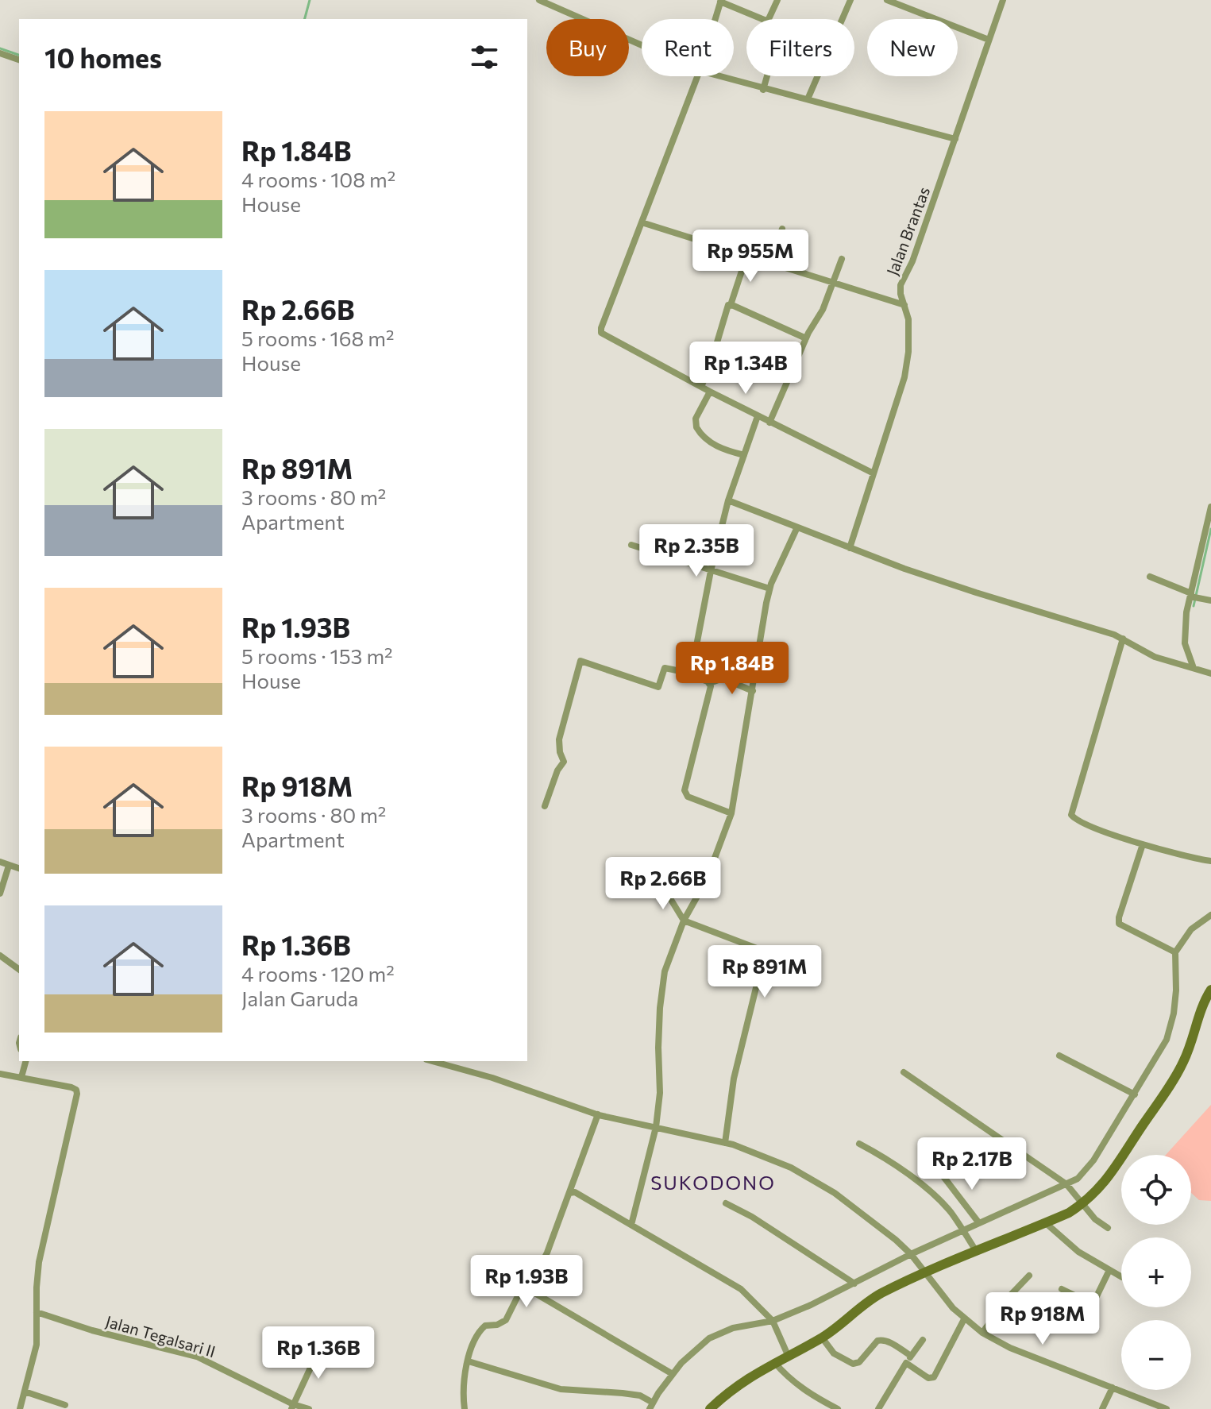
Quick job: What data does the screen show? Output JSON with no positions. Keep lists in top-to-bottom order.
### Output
{
  "streets": {
    "street": ["Jalan Brantas", "Jalan Tegalsari II"]
  },
  "districts": ["SUKODONO"],
  "page": {
    "chip": [
      "Buy",
      "Rent",
      "Filters",
      "New"
    ],
    "heading": "10 homes",
    "list": [
      {
        "name": "Rp 1.84B",
        "note": "4 rooms · 108 m² · House"
      },
      {
        "name": "Rp 2.66B",
        "note": "5 rooms · 168 m² · House"
      },
      {
        "name": "Rp 891M",
        "note": "3 rooms · 80 m² · Apartment"
      },
      {
        "name": "Rp 1.93B",
        "note": "5 rooms · 153 m² · House"
      },
      {
        "name": "Rp 918M",
        "note": "3 rooms · 80 m² · Apartment"
      },
      {
        "name": "Rp 1.36B",
        "note": "4 rooms · 120 m² · Jalan Garuda"
      }
    ],
    "price": [
      "Rp 955M",
      "Rp 1.34B",
      "Rp 2.35B",
      "Rp 1.84B",
      "Rp 2.66B",
      "Rp 891M",
      "Rp 2.17B",
      "Rp 1.93B",
      "Rp 918M",
      "Rp 1.36B"
    ],
    "map_buttons": ["+", "−"]
  }
}
